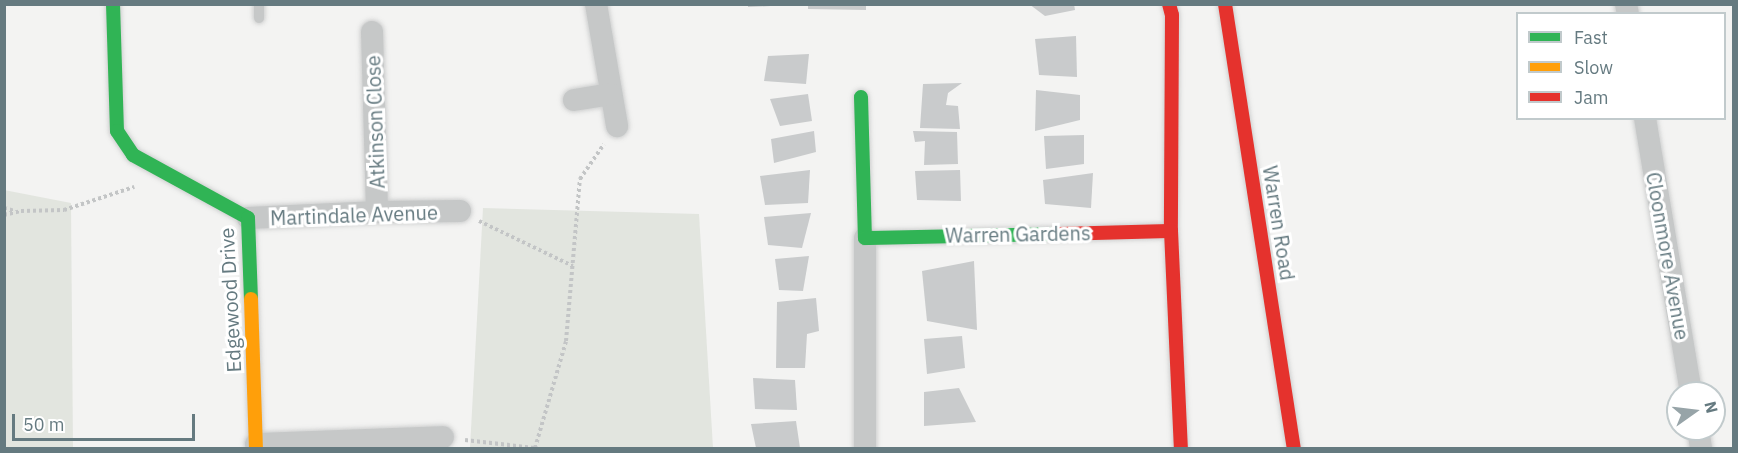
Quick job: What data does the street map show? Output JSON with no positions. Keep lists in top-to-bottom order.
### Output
{
  "streets": {
    "street": [
      "Atkinson Close",
      "Martindale Avenue",
      "Warren Road",
      "Warren Gardens",
      "Cloonmore Avenue",
      "Edgewood Drive"
    ]
  },
  "crossings": [
    ["Atkinson Close", "Martindale Avenue"],
    ["Martindale Avenue", "Edgewood Drive"]
  ],
  "legend": ["Fast", "Slow", "Jam"],
  "scale_bar": "50 m",
  "north": "right"
}
